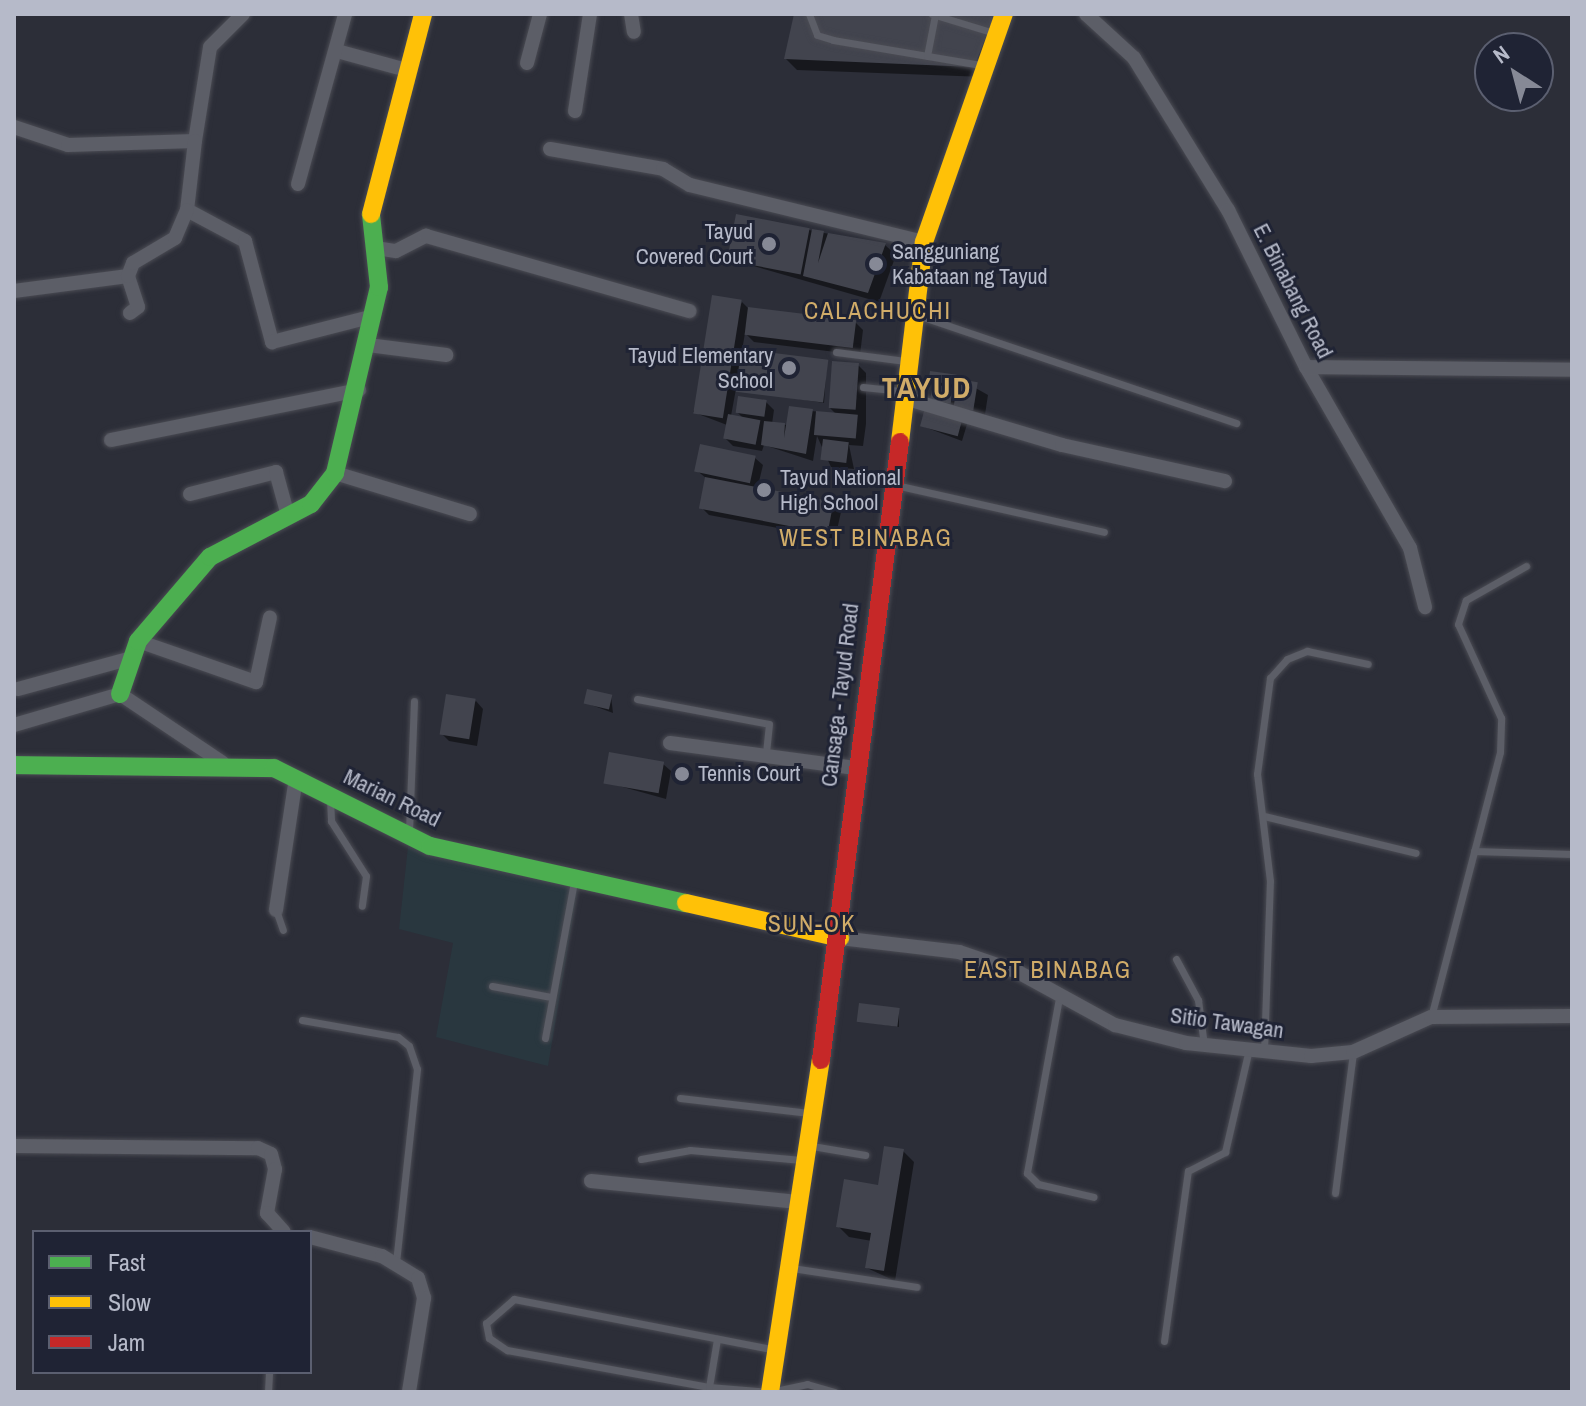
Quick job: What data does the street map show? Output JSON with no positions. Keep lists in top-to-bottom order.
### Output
{
  "streets": {
    "main road": ["Cansaga - Tayud Road", "Marian Road"],
    "street": ["E. Binabang Road", "Sitio Tawagan"]
  },
  "crossings": [
    ["Cansaga - Tayud Road", "Marian Road"],
    ["Cansaga - Tayud Road", "Sitio Tawagan"],
    ["Marian Road", "Sitio Tawagan"]
  ],
  "districts": [
    "CALACHUCHI",
    "TAYUD",
    "WEST BINABAG",
    "SUN-OK",
    "EAST BINABAG"
  ],
  "places": [
    "Tayud Covered Court",
    "Sangguniang Kabataan ng Tayud",
    "Tayud Elementary School",
    "Tayud National High School",
    "Tennis Court"
  ],
  "legend": ["Fast", "Slow", "Jam"],
  "north": "top left"
}
